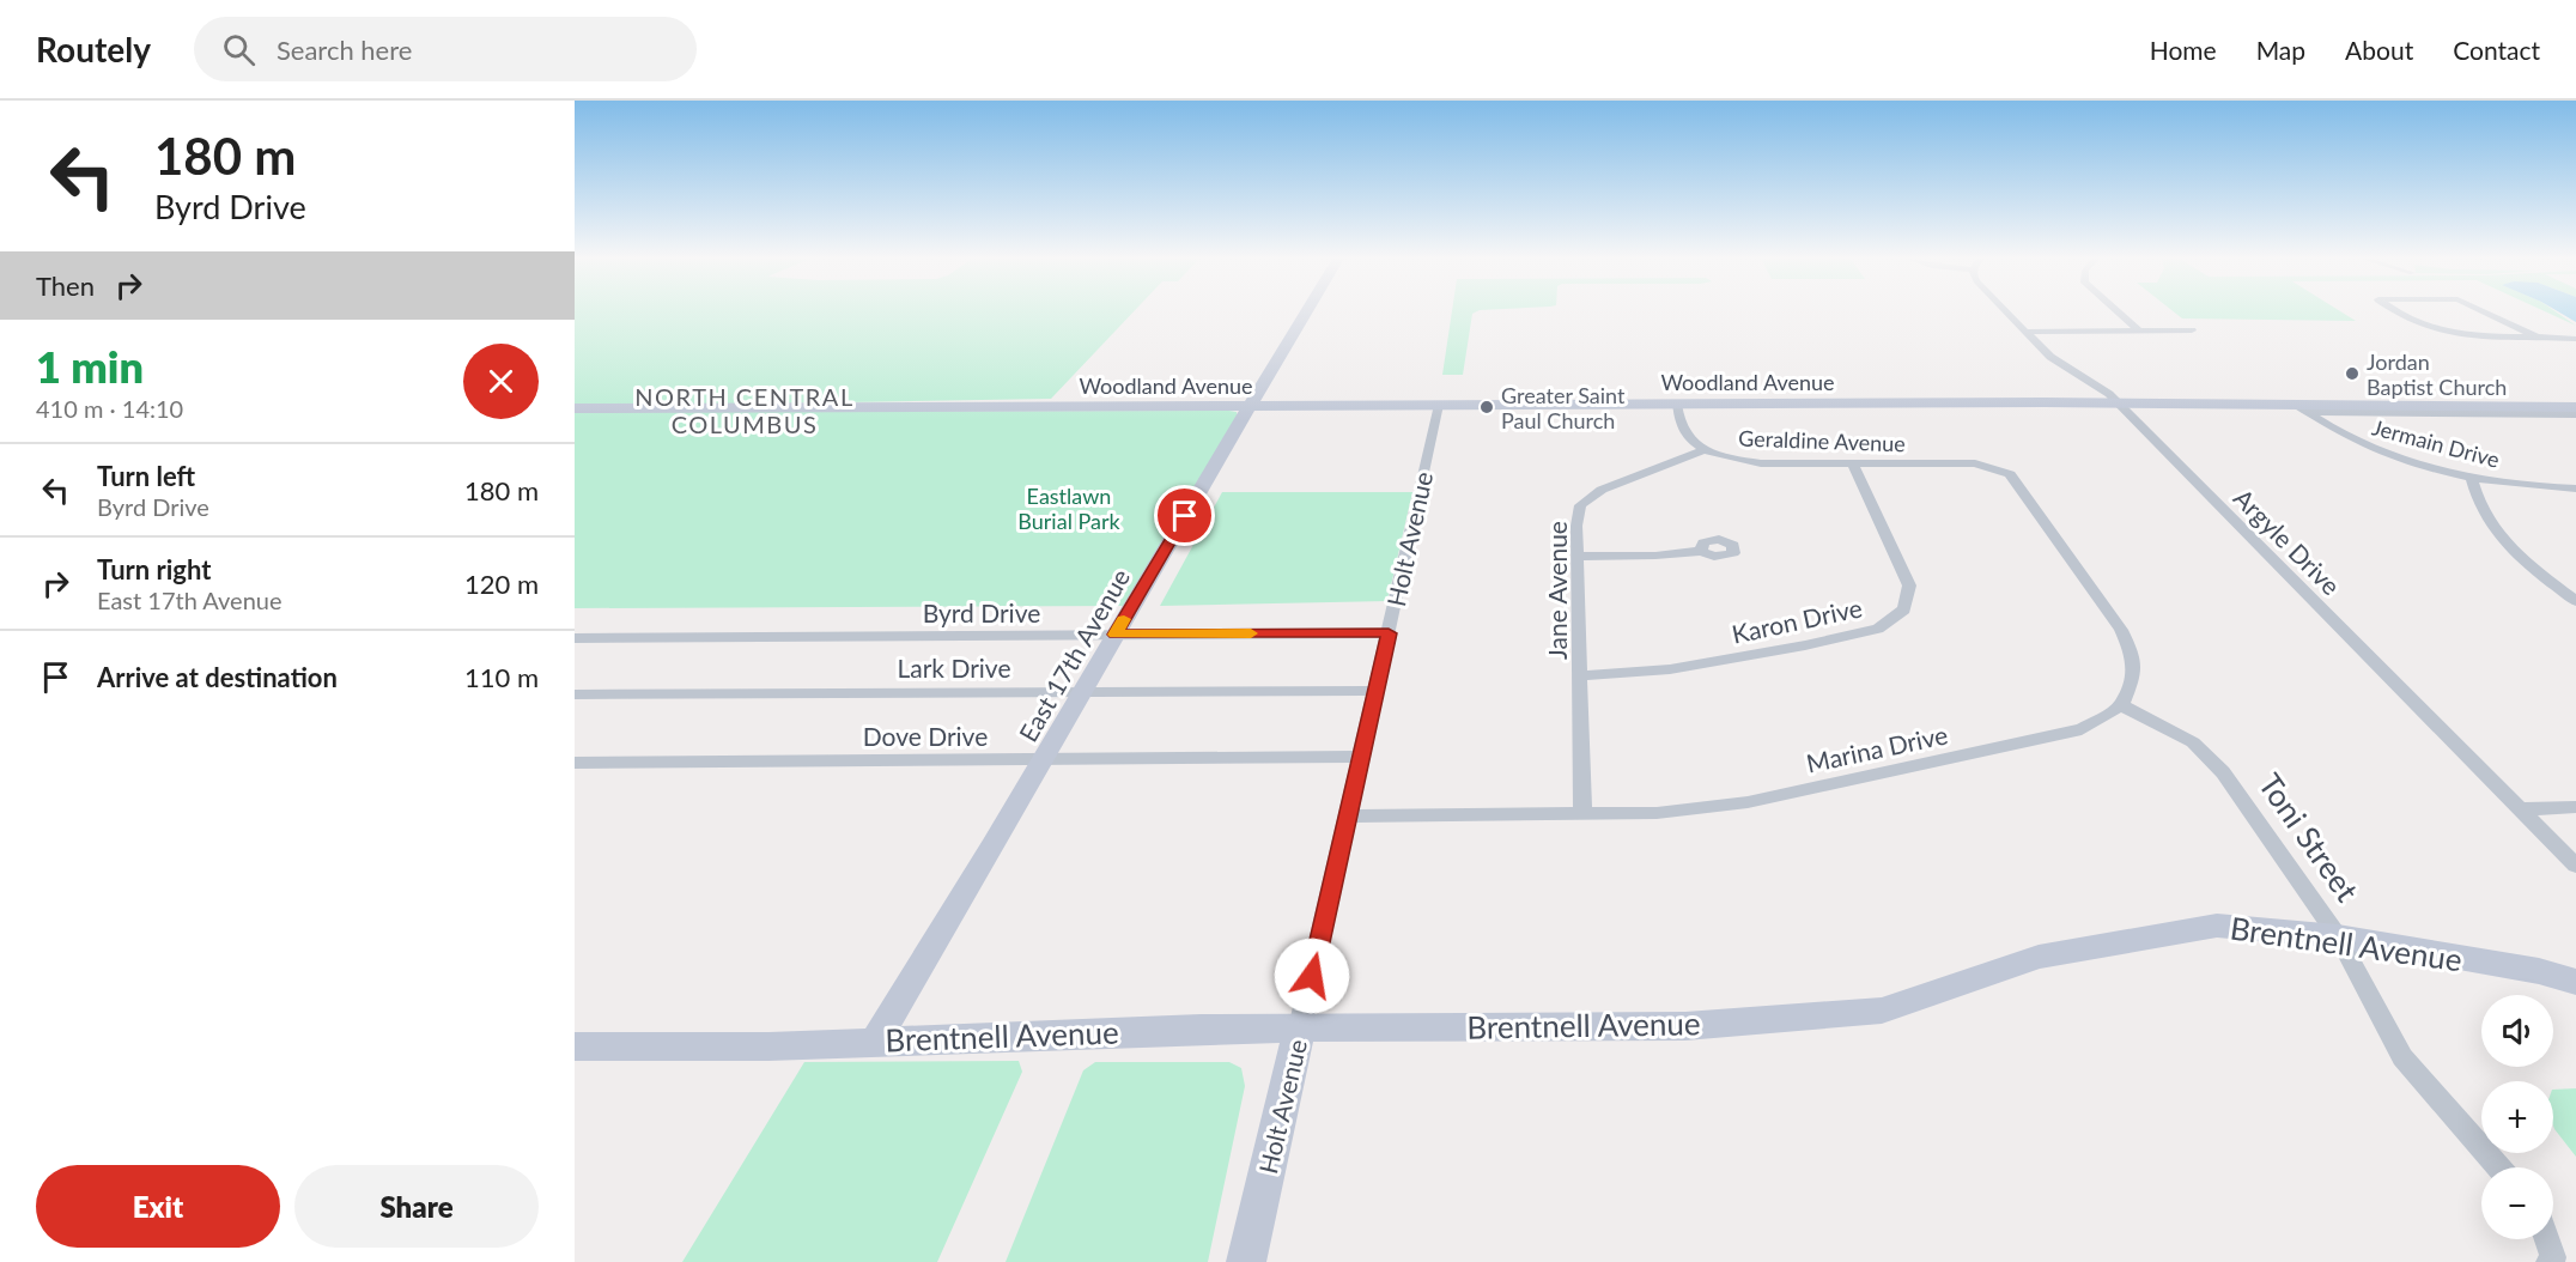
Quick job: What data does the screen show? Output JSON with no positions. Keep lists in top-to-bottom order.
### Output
{
  "streets": {
    "street": [
      "Woodland Avenue",
      "Geraldine Avenue",
      "Jermain Drive",
      "Holt Avenue",
      "Argyle Drive",
      "Jane Avenue",
      "Byrd Drive",
      "Karon Drive",
      "East 17th Avenue",
      "Lark Drive",
      "Dove Drive",
      "Marina Drive",
      "Toni Street",
      "Brentnell Avenue"
    ]
  },
  "crossings": [
    ["Woodland Avenue", "Geraldine Avenue"],
    ["Woodland Avenue", "Jermain Drive"],
    ["Woodland Avenue", "Holt Avenue"],
    ["Woodland Avenue", "Argyle Drive"],
    ["Woodland Avenue", "East 17th Avenue"],
    ["Geraldine Avenue", "Jane Avenue"],
    ["Geraldine Avenue", "Karon Drive"],
    ["Geraldine Avenue", "Marina Drive"],
    ["Geraldine Avenue", "Toni Street"],
    ["Holt Avenue", "Byrd Drive"],
    ["Holt Avenue", "Lark Drive"],
    ["Holt Avenue", "Dove Drive"],
    ["Holt Avenue", "Marina Drive"],
    ["Holt Avenue", "Brentnell Avenue"],
    ["Jane Avenue", "Karon Drive"],
    ["Jane Avenue", "Marina Drive"],
    ["Byrd Drive", "East 17th Avenue"],
    ["East 17th Avenue", "Lark Drive"],
    ["East 17th Avenue", "Dove Drive"],
    ["East 17th Avenue", "Brentnell Avenue"],
    ["Marina Drive", "Toni Street"],
    ["Toni Street", "Brentnell Avenue"]
  ],
  "districts": ["NORTH CENTRAL COLUMBUS"],
  "parks": ["Eastlawn Burial Park"],
  "places": ["Jordan Baptist Church", "Greater Saint Paul Church"],
  "page": {
    "header": "Routely",
    "search": "Search here",
    "nav": [
      "Home",
      "Map",
      "About",
      "Contact"
    ],
    "turn": ["180 m", "Byrd Drive"],
    "then": "Then",
    "heading": ["1 min", "410 m · 14:10"],
    "list": [
      {
        "name": "Turn left",
        "note": "Byrd Drive",
        "value": "180 m"
      },
      {
        "name": "Turn right",
        "note": "East 17th Avenue",
        "value": "120 m"
      },
      {
        "name": "Arrive at destination",
        "value": "110 m"
      }
    ],
    "map_buttons": ["+", "−"],
    "buttons": ["Exit", "Share"]
  }
}
